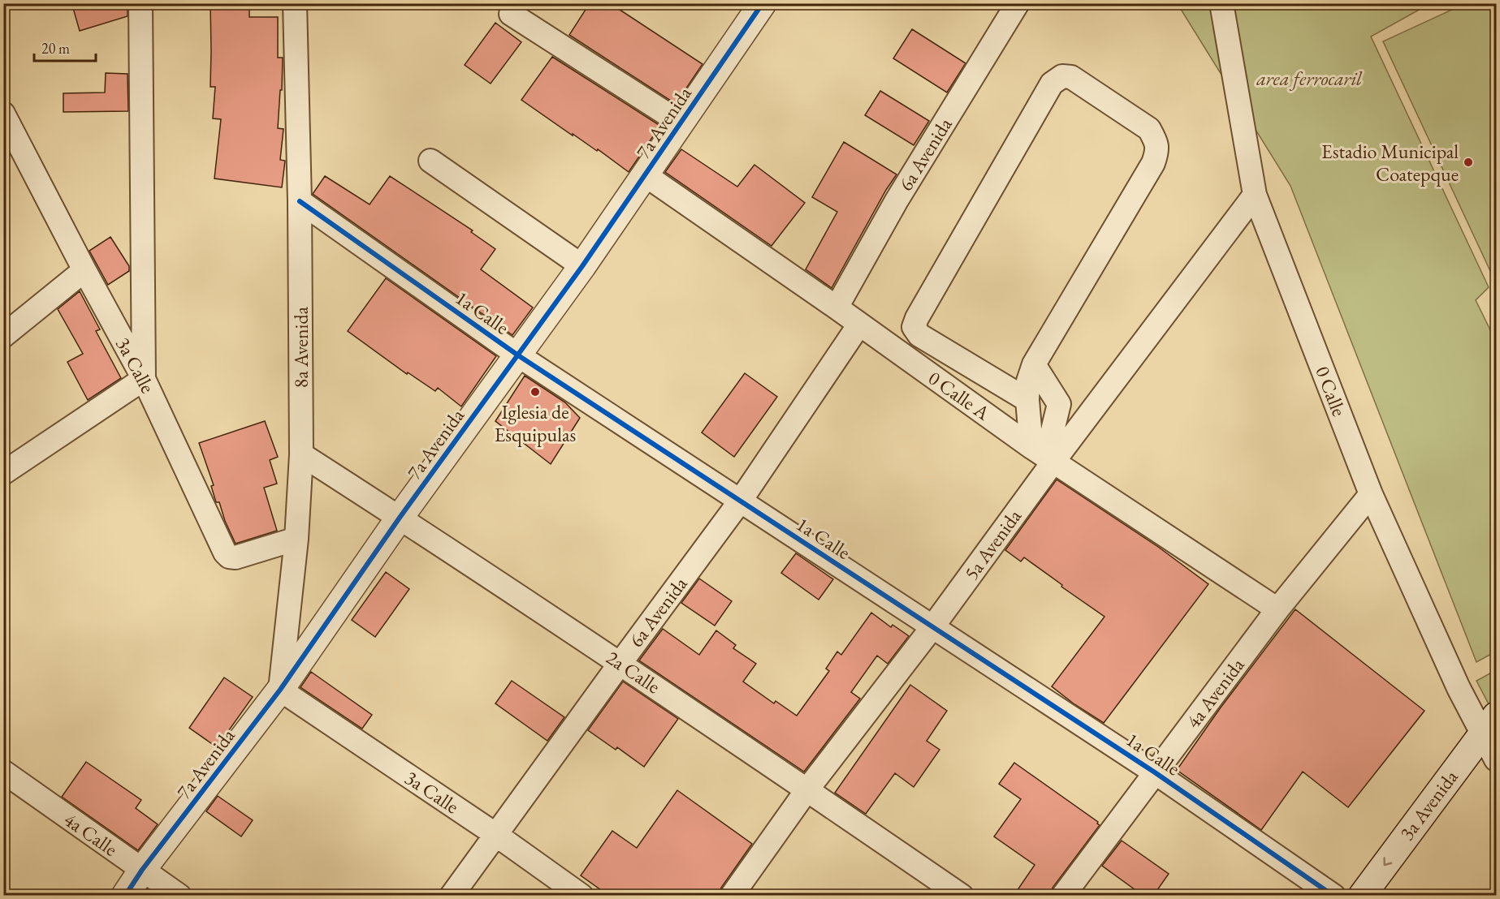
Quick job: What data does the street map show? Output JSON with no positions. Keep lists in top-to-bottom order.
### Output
{
  "streets": {
    "street": [
      "7a Avenida",
      "6a Avenida",
      "1a Calle",
      "8a Avenida",
      "3a Calle",
      "0 Calle",
      "0 Calle A",
      "5a Avenida",
      "2a Calle",
      "4a Avenida",
      "3a Avenida",
      "4a Calle"
    ]
  },
  "crossings": [
    ["7a Avenida", "1a Calle"],
    ["7a Avenida", "8a Avenida"],
    ["7a Avenida", "3a Calle"],
    ["7a Avenida", "0 Calle A"],
    ["7a Avenida", "2a Calle"],
    ["7a Avenida", "4a Calle"],
    ["6a Avenida", "1a Calle"],
    ["6a Avenida", "3a Calle"],
    ["6a Avenida", "0 Calle A"],
    ["6a Avenida", "2a Calle"],
    ["1a Calle", "8a Avenida"],
    ["1a Calle", "5a Avenida"],
    ["1a Calle", "4a Avenida"],
    ["8a Avenida", "3a Calle"],
    ["8a Avenida", "2a Calle"],
    ["0 Calle", "5a Avenida"],
    ["0 Calle", "4a Avenida"],
    ["0 Calle", "3a Avenida"],
    ["0 Calle A", "5a Avenida"],
    ["0 Calle A", "4a Avenida"],
    ["5a Avenida", "2a Calle"]
  ],
  "one_way": ["3a Avenida"],
  "parks": ["area ferrocaril"],
  "places": ["Estadio Municipal Coatepque", "Iglesia de Esquipulas"],
  "scale_bar": "20 m"
}
